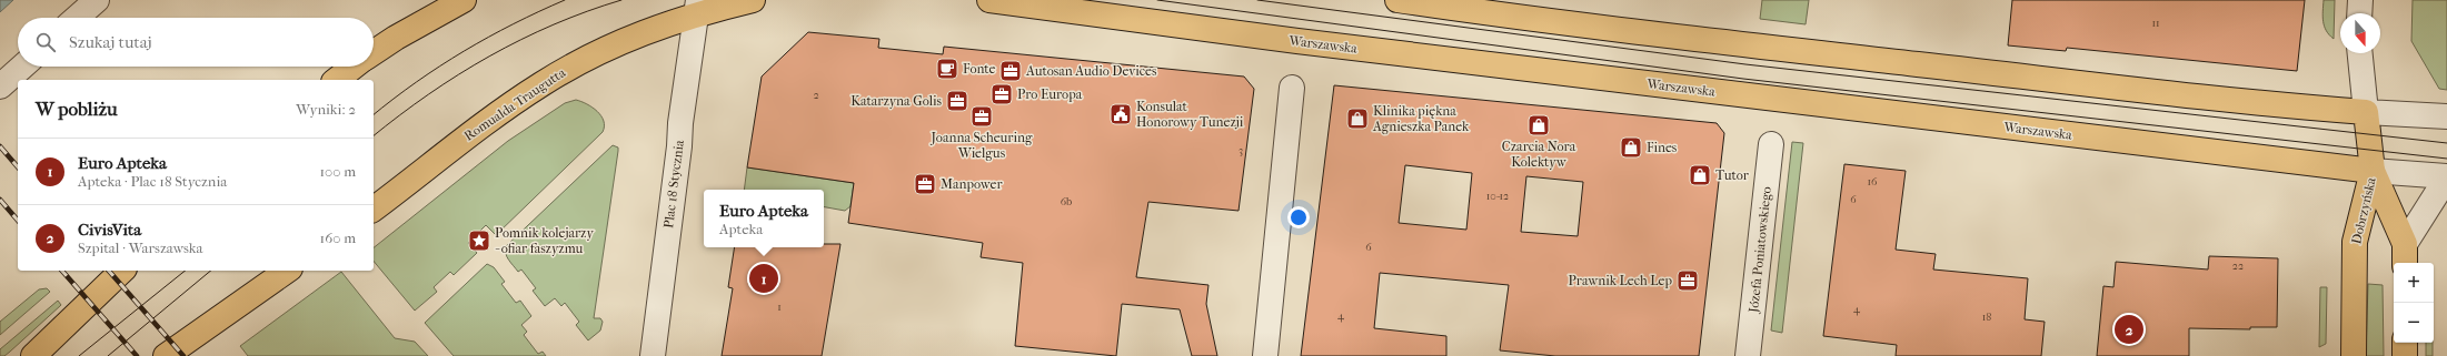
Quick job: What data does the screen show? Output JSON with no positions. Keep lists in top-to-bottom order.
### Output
{
  "streets": {
    "main road": ["Warszawska", "Romualda Traugutta", "Dobrzyńska"],
    "street": ["Plac 18 Stycznia", "Józefa Poniatowskiego"]
  },
  "crossings": [
    ["Warszawska", "Dobrzyńska"],
    ["Romualda Traugutta", "Plac 18 Stycznia"]
  ],
  "places": {
    "cafe": ["Fonte"],
    "office": [
      "Autosan Audio Devices",
      "Pro Europa",
      "Katarzyna Golis",
      "Joanna Scheuring Wielgus",
      "Manpower",
      "Prawnik Lech Lep"
    ],
    "public building": ["Konsulat Honorowy Tunezji"],
    "shop": [
      "Klinika piękna Agnieszka Panek",
      "Czarcia Nora Kolektyw",
      "Fines",
      "Tutor"
    ],
    "place": ["Pomnik kolejarzy - ofiar faszyzmu"]
  },
  "house_numbers": [
    "11",
    "2",
    "3",
    "16",
    "10-12",
    "6",
    "6b",
    "6",
    "22",
    "1",
    "4",
    "4",
    "18"
  ],
  "north": "bottom",
  "page": {
    "search": "Szukaj tutaj",
    "heading": ["W pobliżu", "Wyniki: 2"],
    "list": [
      {
        "mark": "1",
        "name": "Euro Apteka",
        "note": "Apteka · Plac 18 Stycznia",
        "value": "100 m"
      },
      {
        "mark": "2",
        "name": "CivisVita",
        "note": "Szpital · Warszawska",
        "value": "160 m"
      }
    ],
    "popup": ["Euro Apteka", "Apteka"],
    "pins": ["1", "2"],
    "map_buttons": ["+", "−"]
  }
}
